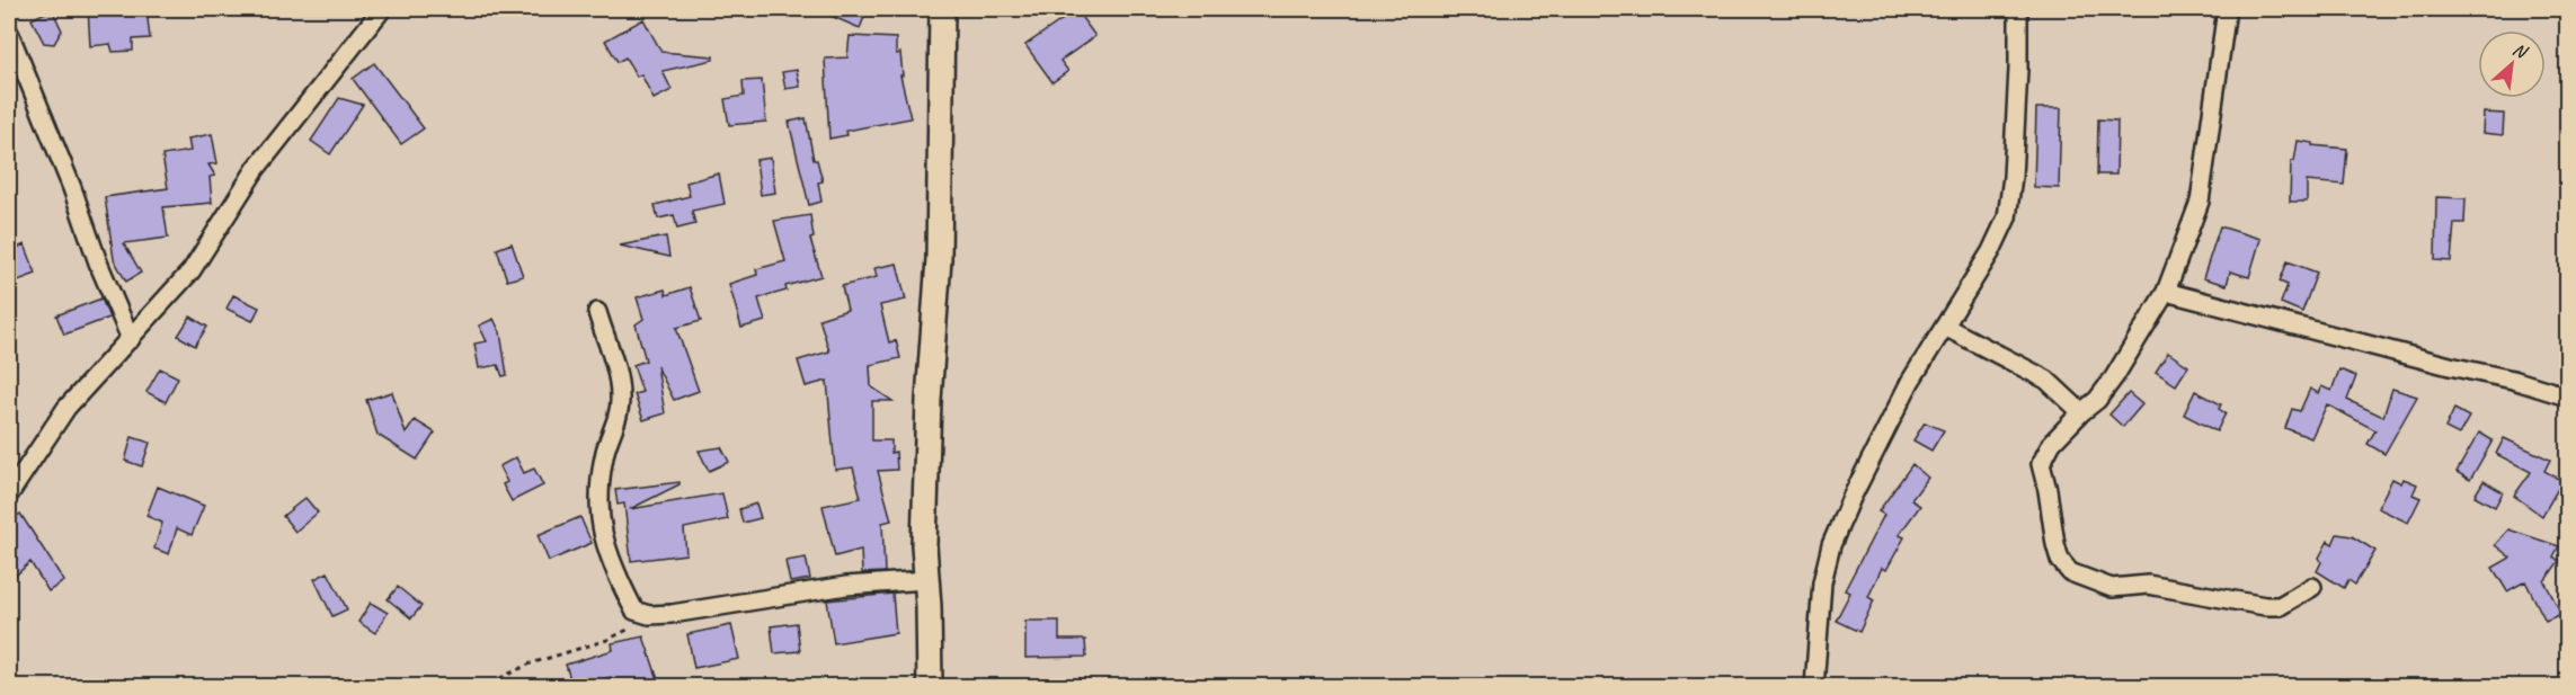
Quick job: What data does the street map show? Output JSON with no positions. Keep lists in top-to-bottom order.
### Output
{
  "north": "top right"
}
